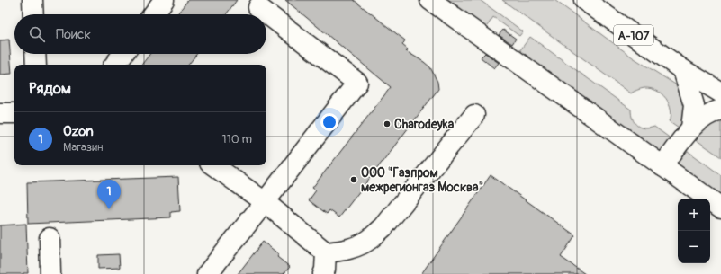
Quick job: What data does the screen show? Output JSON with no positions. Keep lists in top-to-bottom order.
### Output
{
  "streets": {
    "main road": ["А-107"]
  },
  "places": ["Charodeyka", "ООО \"Газпром межрегионгаз Москва\""],
  "page": {
    "search": "Поиск",
    "heading": "Рядом",
    "list": [
      {
        "mark": "1",
        "name": "Ozon",
        "note": "Магазин",
        "value": "110 m"
      }
    ],
    "pins": "1",
    "map_buttons": ["+", "−"]
  }
}
